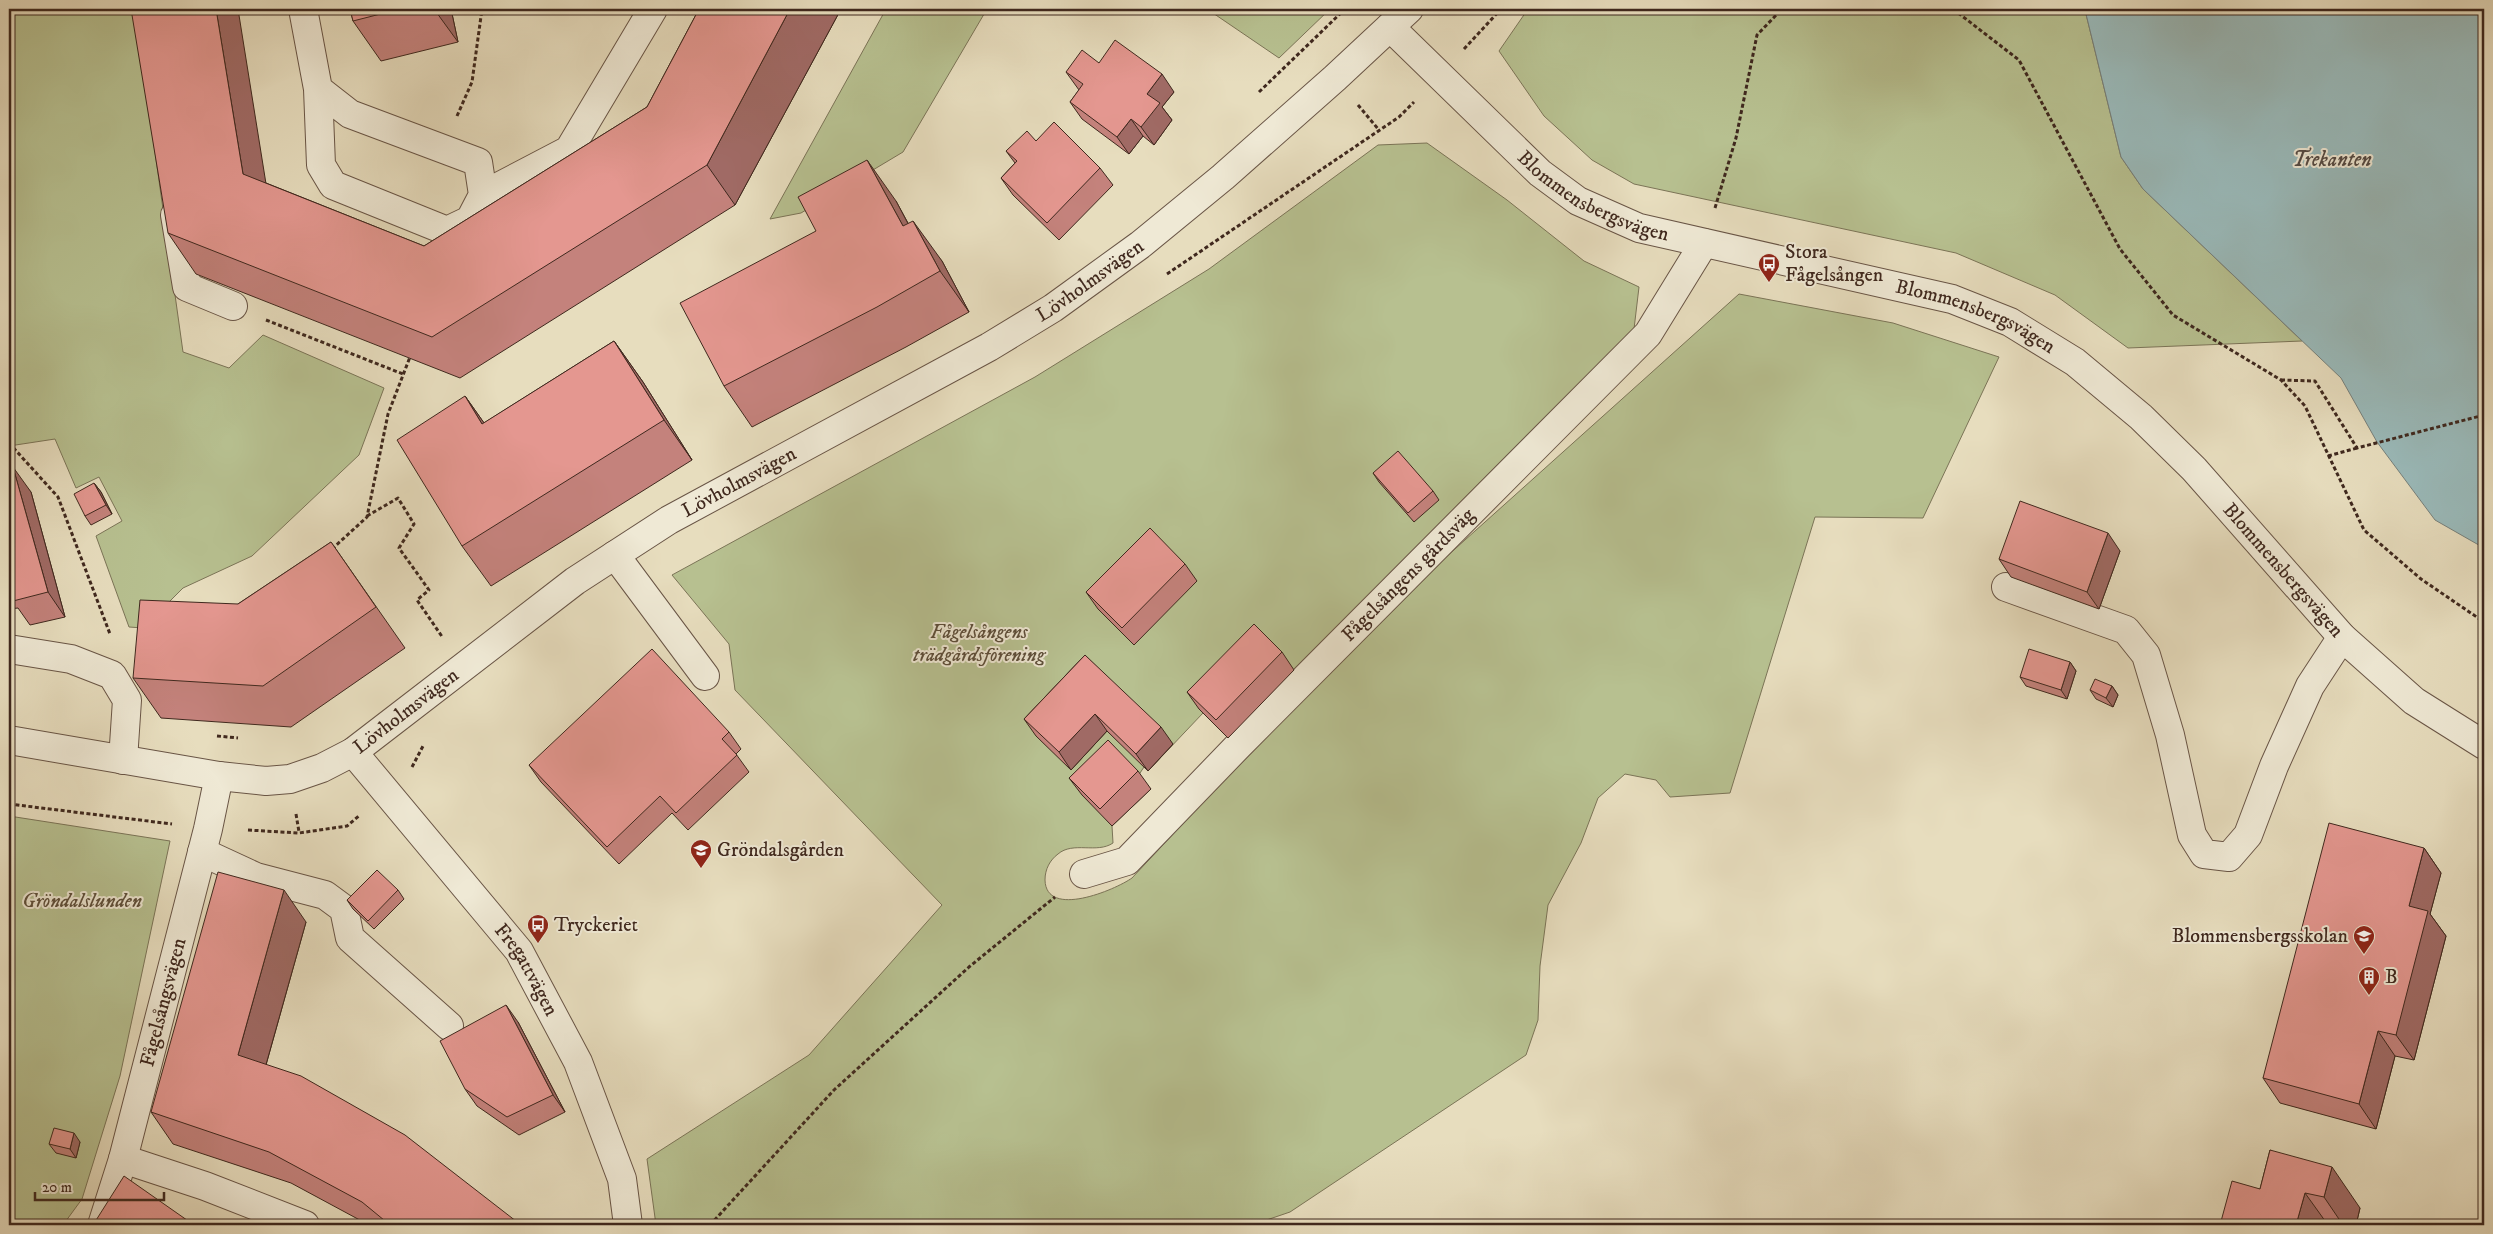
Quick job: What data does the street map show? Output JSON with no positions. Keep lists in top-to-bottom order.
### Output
{
  "streets": {
    "street": [
      "Blommensbergsvägen",
      "Lövholmsvägen",
      "Fågelsångens gårdsväg",
      "Fregattvägen",
      "Fågelsångsvägen"
    ]
  },
  "crossings": [
    ["Blommensbergsvägen", "Lövholmsvägen"],
    ["Blommensbergsvägen", "Fågelsångens gårdsväg"],
    ["Lövholmsvägen", "Fregattvägen"],
    ["Lövholmsvägen", "Fågelsångsvägen"]
  ],
  "water": ["Trekanten"],
  "parks": ["Fågelsångens trädgårdsförening", "Gröndalslunden"],
  "places": {
    "bus stop": ["Stora Fågelsången", "Tryckeriet"],
    "school or university": ["Gröndalsgården", "Blommensbergsskolan"],
    "building": ["B"]
  },
  "scale_bar": "20 m"
}
